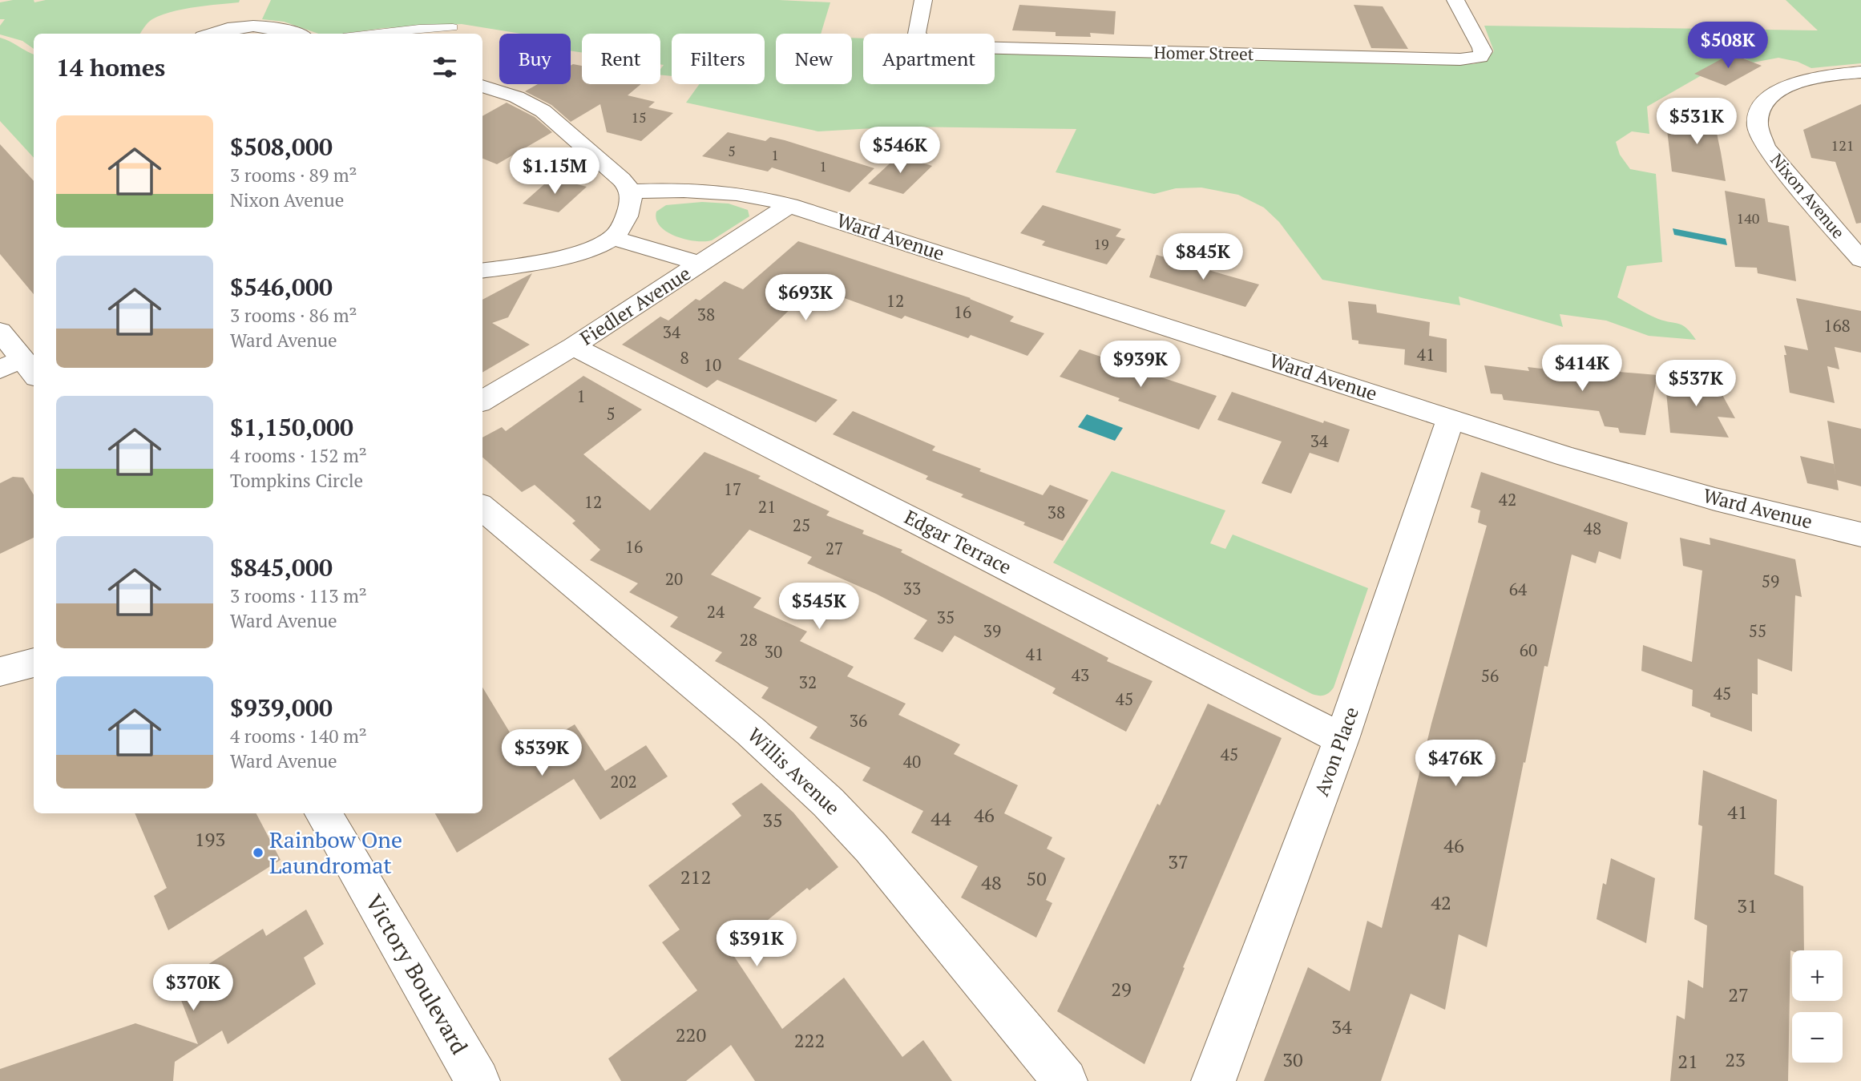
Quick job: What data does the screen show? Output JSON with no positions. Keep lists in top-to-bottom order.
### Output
{
  "streets": {
    "street": [
      "Homer Street",
      "Nixon Avenue",
      "Ward Avenue",
      "Fiedler Avenue",
      "Edgar Terrace",
      "Avon Place",
      "Willis Avenue",
      "Victory Boulevard"
    ]
  },
  "crossings": [
    ["Ward Avenue", "Fiedler Avenue"],
    ["Ward Avenue", "Avon Place"],
    ["Fiedler Avenue", "Edgar Terrace"],
    ["Edgar Terrace", "Avon Place"]
  ],
  "places": ["Rainbow One Laundromat"],
  "house_numbers": [
    "15",
    "121",
    "5",
    "1",
    "1",
    "140",
    "19",
    "12",
    "16",
    "38",
    "168",
    "34",
    "41",
    "8",
    "10",
    "1",
    "5",
    "34",
    "17",
    "42",
    "12",
    "21",
    "38",
    "25",
    "48",
    "16",
    "27",
    "20",
    "59",
    "33",
    "64",
    "24",
    "35",
    "39",
    "55",
    "28",
    "60",
    "30",
    "41",
    "43",
    "56",
    "32",
    "45",
    "45",
    "36",
    "45",
    "40",
    "202",
    "41",
    "46",
    "44",
    "35",
    "193",
    "46",
    "37",
    "212",
    "50",
    "48",
    "42",
    "31",
    "29",
    "27",
    "34",
    "220",
    "222",
    "30",
    "23",
    "21"
  ],
  "page": {
    "price": [
      "$508K",
      "$531K",
      "$546K",
      "$1.15M",
      "$845K",
      "$693K",
      "$939K",
      "$414K",
      "$537K",
      "$545K",
      "$539K",
      "$476K",
      "$391K",
      "$370K"
    ],
    "chip": [
      "Buy",
      "Rent",
      "Filters",
      "New",
      "Apartment"
    ],
    "heading": "14 homes",
    "list": [
      {
        "name": "$508,000",
        "note": "3 rooms · 89 m² · Nixon Avenue"
      },
      {
        "name": "$546,000",
        "note": "3 rooms · 86 m² · Ward Avenue"
      },
      {
        "name": "$1,150,000",
        "note": "4 rooms · 152 m² · Tompkins Circle"
      },
      {
        "name": "$845,000",
        "note": "3 rooms · 113 m² · Ward Avenue"
      },
      {
        "name": "$939,000",
        "note": "4 rooms · 140 m² · Ward Avenue"
      }
    ],
    "map_buttons": ["+", "−"]
  }
}
